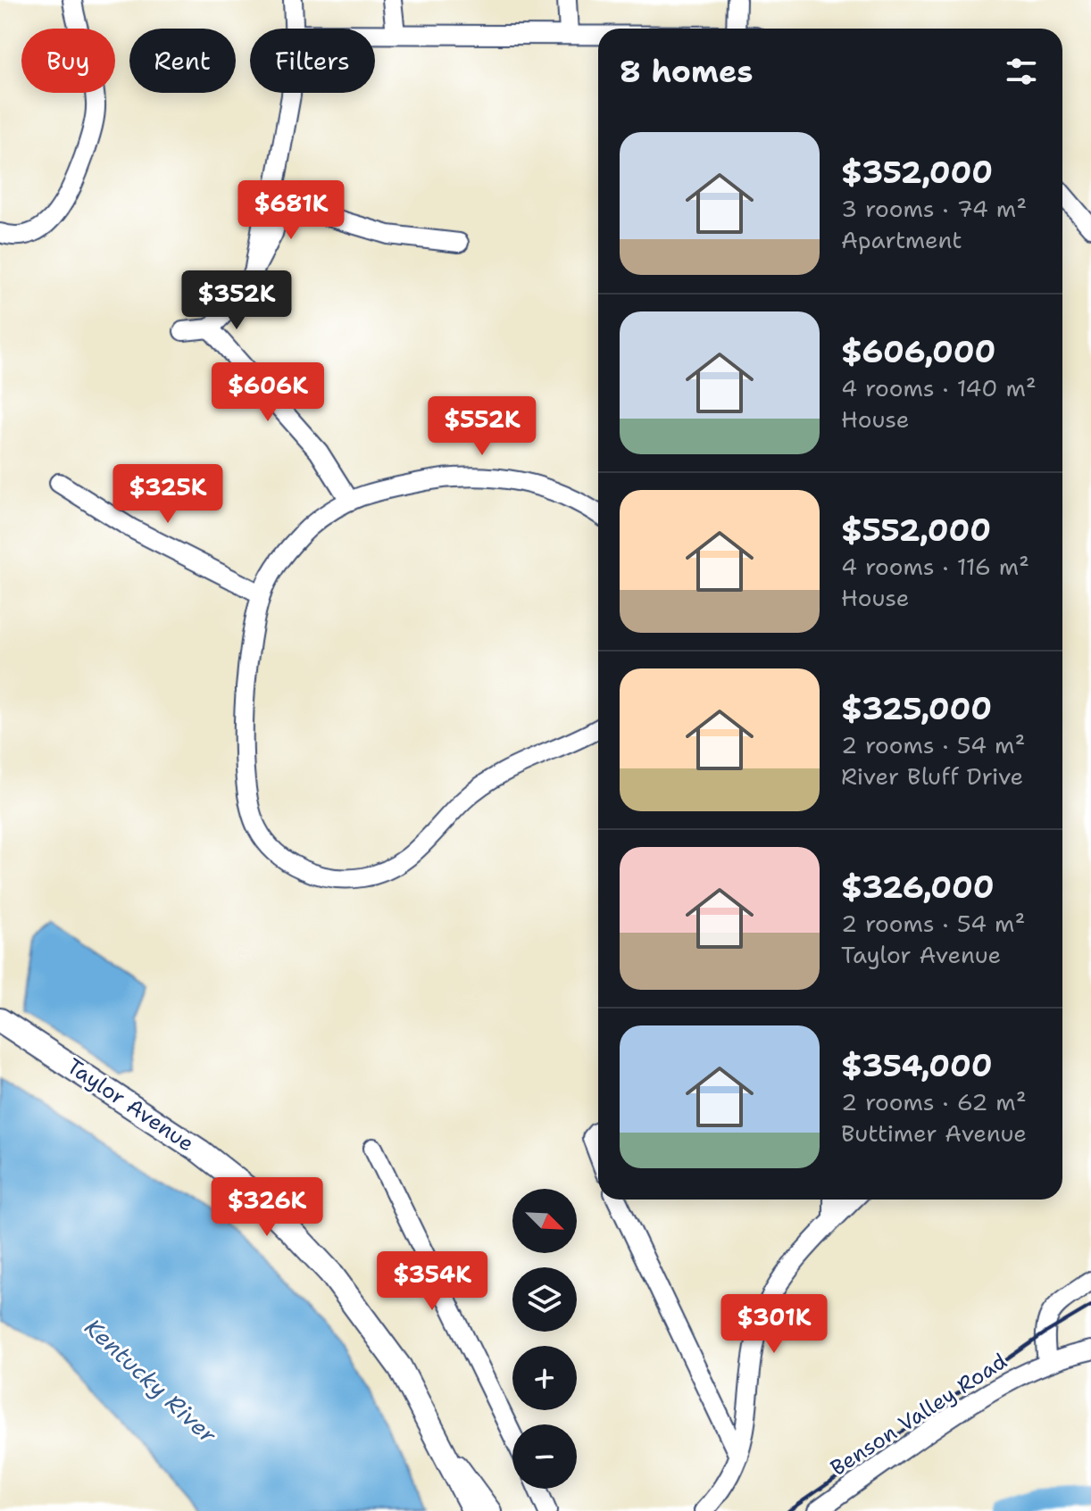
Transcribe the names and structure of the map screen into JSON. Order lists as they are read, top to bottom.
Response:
{
  "streets": {
    "main road": ["Taylor Avenue"],
    "street": ["Benson Valley Road"]
  },
  "water": ["Kentucky River"],
  "north": "bottom right",
  "page": {
    "chip": ["Buy", "Rent", "Filters"],
    "heading": "8 homes",
    "list": [
      {
        "name": "$352,000",
        "note": "3 rooms · 74 m² · Apartment"
      },
      {
        "name": "$606,000",
        "note": "4 rooms · 140 m² · House"
      },
      {
        "name": "$552,000",
        "note": "4 rooms · 116 m² · House"
      },
      {
        "name": "$325,000",
        "note": "2 rooms · 54 m² · River Bluff Drive"
      },
      {
        "name": "$326,000",
        "note": "2 rooms · 54 m² · Taylor Avenue"
      },
      {
        "name": "$354,000",
        "note": "2 rooms · 62 m² · Buttimer Avenue"
      }
    ],
    "price": [
      "$681K",
      "$352K",
      "$606K",
      "$552K",
      "$325K",
      "$326K",
      "$354K",
      "$301K"
    ],
    "map_buttons": ["+", "−"]
  }
}
